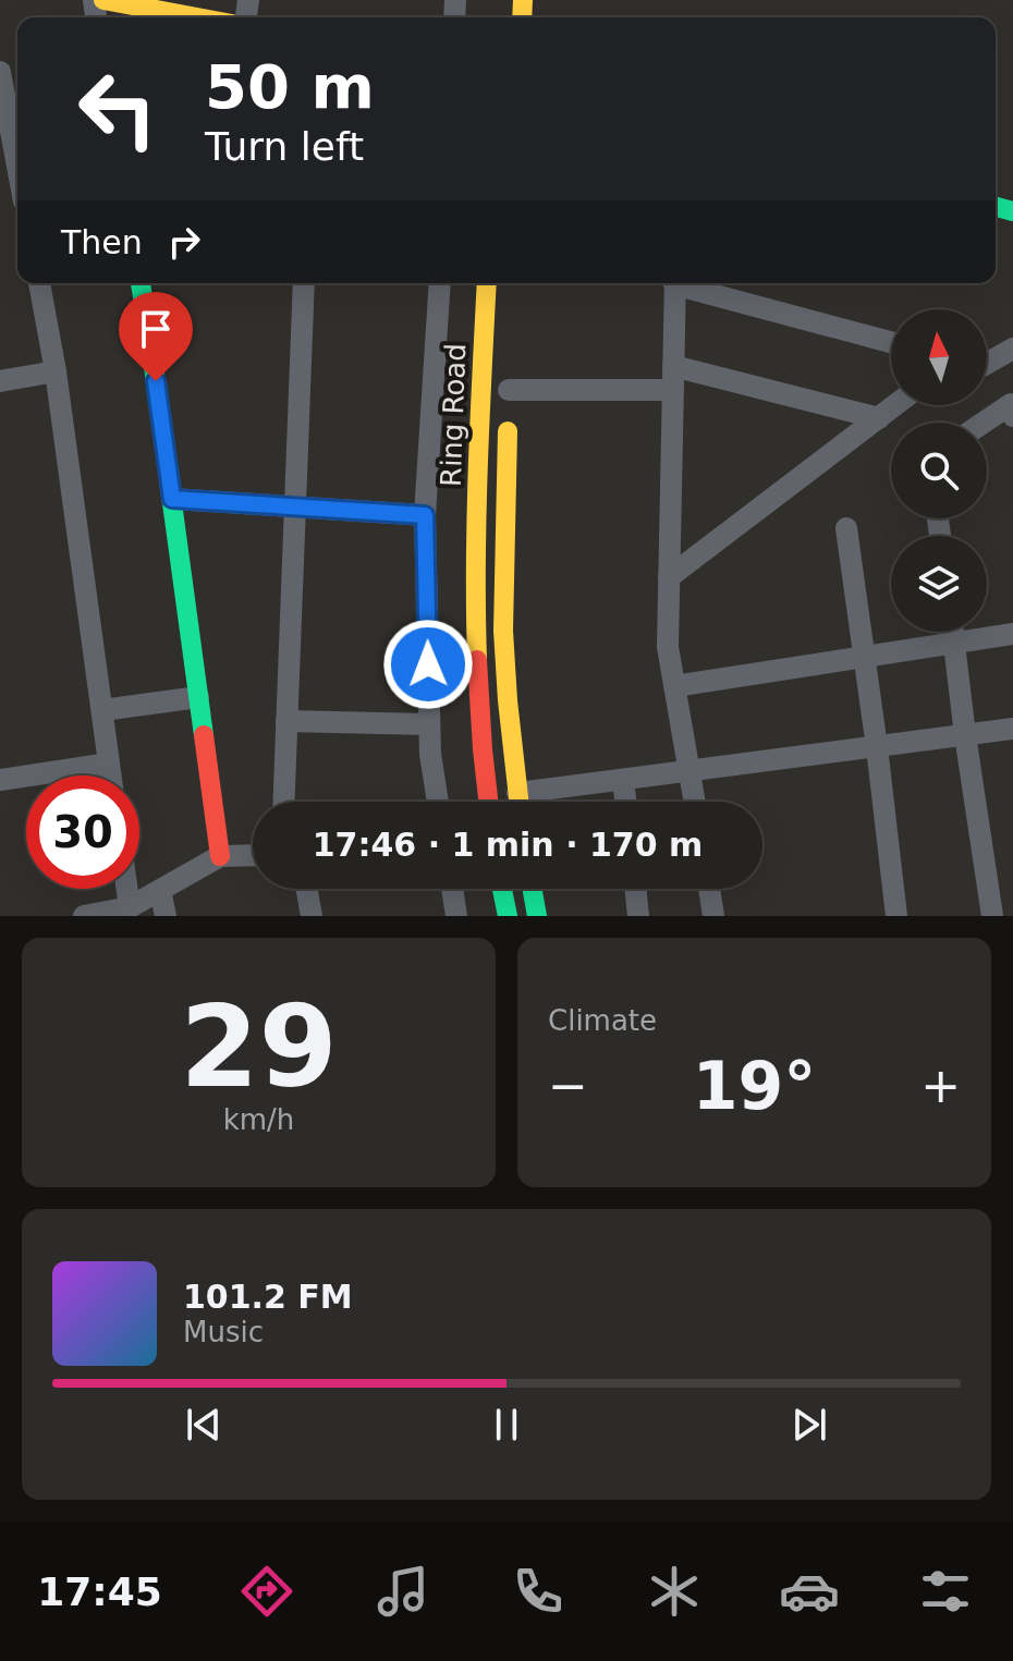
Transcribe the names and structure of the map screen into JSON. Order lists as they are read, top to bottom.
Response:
{
  "streets": {
    "main road": ["Ring Road"]
  },
  "north": "top",
  "page": {
    "turn": ["50 m", "Turn left"],
    "then": "Then",
    "limit": "30",
    "trip": "17:46 · 1 min · 170 m",
    "tile": [
      ["29", "km/h"],
      "Climate"
    ],
    "heat": ["−", "19°", "+"],
    "song": ["101.2 FM", "Music"],
    "tabs": "17:45"
  }
}
